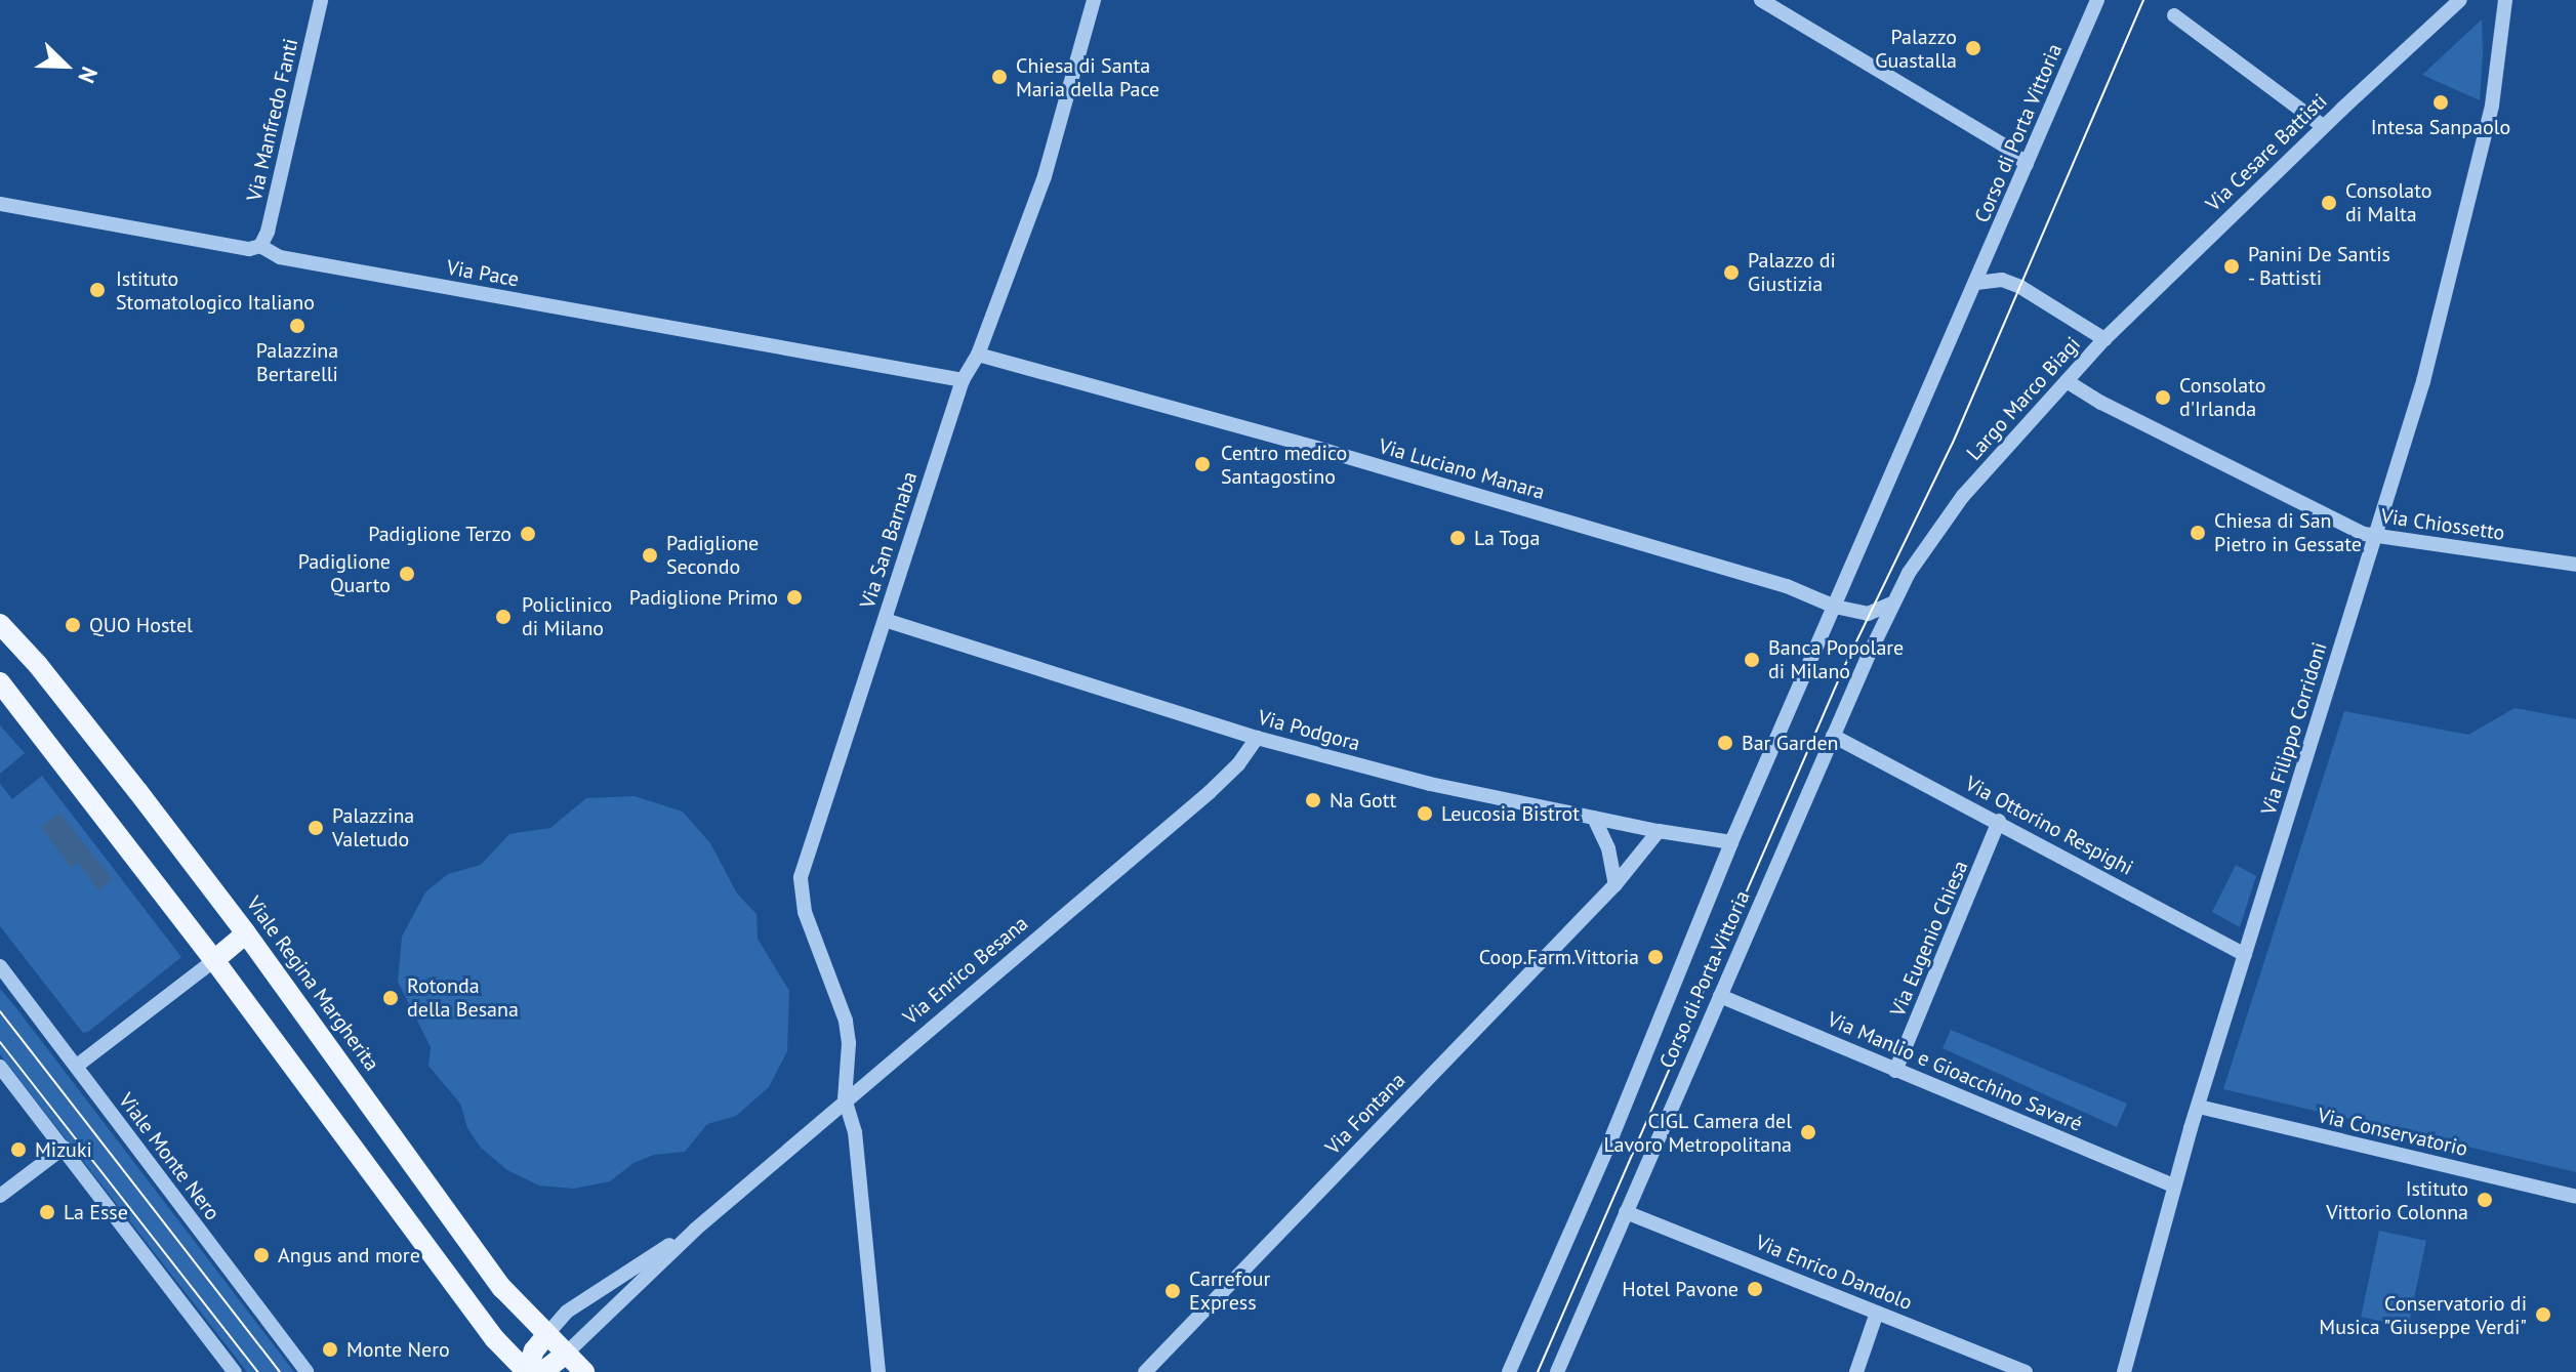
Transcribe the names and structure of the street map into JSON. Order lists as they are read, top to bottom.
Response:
{
  "streets": {
    "main road": ["Viale Regina Margherita"],
    "street": [
      "Via Manfredo Fanti",
      "Corso di Porta Vittoria",
      "Via Cesare Battisti",
      "Via Pace",
      "Largo Marco Biagi",
      "Via Luciano Manara",
      "Via Chiossetto",
      "Via San Barnaba",
      "Via Filippo Corridoni",
      "Via Podgora",
      "Via Ottorino Respighi",
      "Via Eugenio Chiesa",
      "Via Enrico Besana",
      "Via Manlio e Gioacchino Savaré",
      "Via Fontana",
      "Via Conservatorio",
      "Viale Monte Nero",
      "Via Enrico Dandolo"
    ]
  },
  "crossings": [
    ["Via Manfredo Fanti", "Via Pace"],
    ["Corso di Porta Vittoria", "Largo Marco Biagi"],
    ["Corso di Porta Vittoria", "Via Luciano Manara"],
    ["Corso di Porta Vittoria", "Via Podgora"],
    ["Corso di Porta Vittoria", "Via Ottorino Respighi"],
    ["Corso di Porta Vittoria", "Via Manlio e Gioacchino Savaré"],
    ["Corso di Porta Vittoria", "Via Enrico Dandolo"],
    ["Via Cesare Battisti", "Largo Marco Biagi"],
    ["Via Pace", "Via San Barnaba"],
    ["Largo Marco Biagi", "Via Chiossetto"],
    ["Via Luciano Manara", "Via San Barnaba"],
    ["Via Chiossetto", "Via Filippo Corridoni"],
    ["Via San Barnaba", "Via Podgora"],
    ["Via San Barnaba", "Via Enrico Besana"],
    ["Via Filippo Corridoni", "Via Ottorino Respighi"],
    ["Via Filippo Corridoni", "Via Manlio e Gioacchino Savaré"],
    ["Via Filippo Corridoni", "Via Conservatorio"],
    ["Via Podgora", "Via Enrico Besana"],
    ["Via Podgora", "Via Fontana"],
    ["Via Ottorino Respighi", "Via Eugenio Chiesa"],
    ["Via Eugenio Chiesa", "Via Manlio e Gioacchino Savaré"],
    ["Via Enrico Besana", "Viale Regina Margherita"]
  ],
  "places": [
    "Palazzo Guastalla",
    "Chiesa di Santa Maria della Pace",
    "Intesa Sanpaolo",
    "Consolato di Malta",
    "Panini De Santis - Battisti",
    "Palazzo di Giustizia",
    "Istituto Stomatologico Italiano",
    "Palazzina Bertarelli",
    "Consolato d'Irlanda",
    "Centro medico Santagostino",
    "Chiesa di San Pietro in Gessate",
    "Padiglione Terzo",
    "La Toga",
    "Padiglione Secondo",
    "Padiglione Quarto",
    "Padiglione Primo",
    "Policlinico di Milano",
    "QUO Hostel",
    "Banca Popolare di Milano",
    "Bar Garden",
    "Na Gott",
    "Leucosia Bistrot",
    "Palazzina Valetudo",
    "Coop.Farm.Vittoria",
    "Rotonda della Besana",
    "CIGL Camera del Lavoro Metropolitana",
    "Mizuki",
    "Istituto Vittorio Colonna",
    "La Esse",
    "Angus and more",
    "Hotel Pavone",
    "Carrefour Express",
    "Conservatorio di Musica \"Giuseppe Verdi\"",
    "Monte Nero"
  ],
  "north": "bottom right"
}
